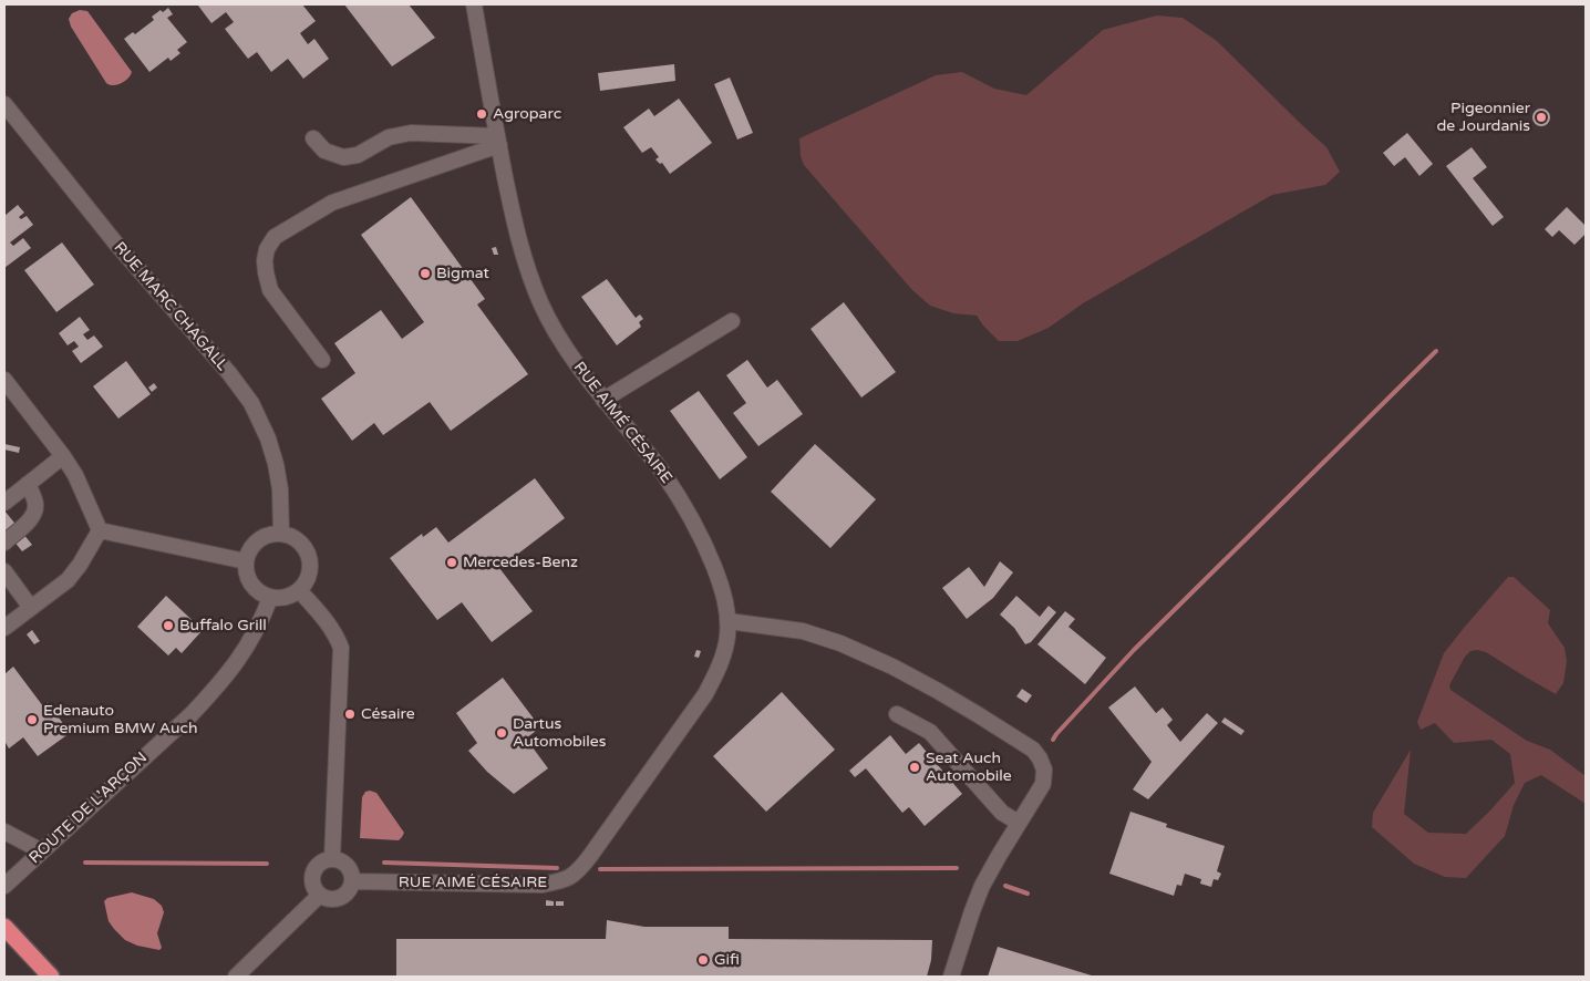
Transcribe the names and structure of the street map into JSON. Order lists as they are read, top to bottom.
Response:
{
  "streets": {
    "street": ["RUE MARC CHAGALL", "RUE AIMÉ CÉSAIRE", "ROUTE DE L’ARÇON"]
  },
  "crossings": [
    ["RUE MARC CHAGALL", "ROUTE DE L’ARÇON"]
  ],
  "places": [
    "Agroparc",
    "Pigeonnier de Jourdanis",
    "Bigmat",
    "Mercedes-Benz",
    "Buffalo Grill",
    "Césaire",
    "Edenauto Premium BMW Auch",
    "Dartus Automobiles",
    "Seat Auch Automobile",
    "Gifi"
  ]
}
